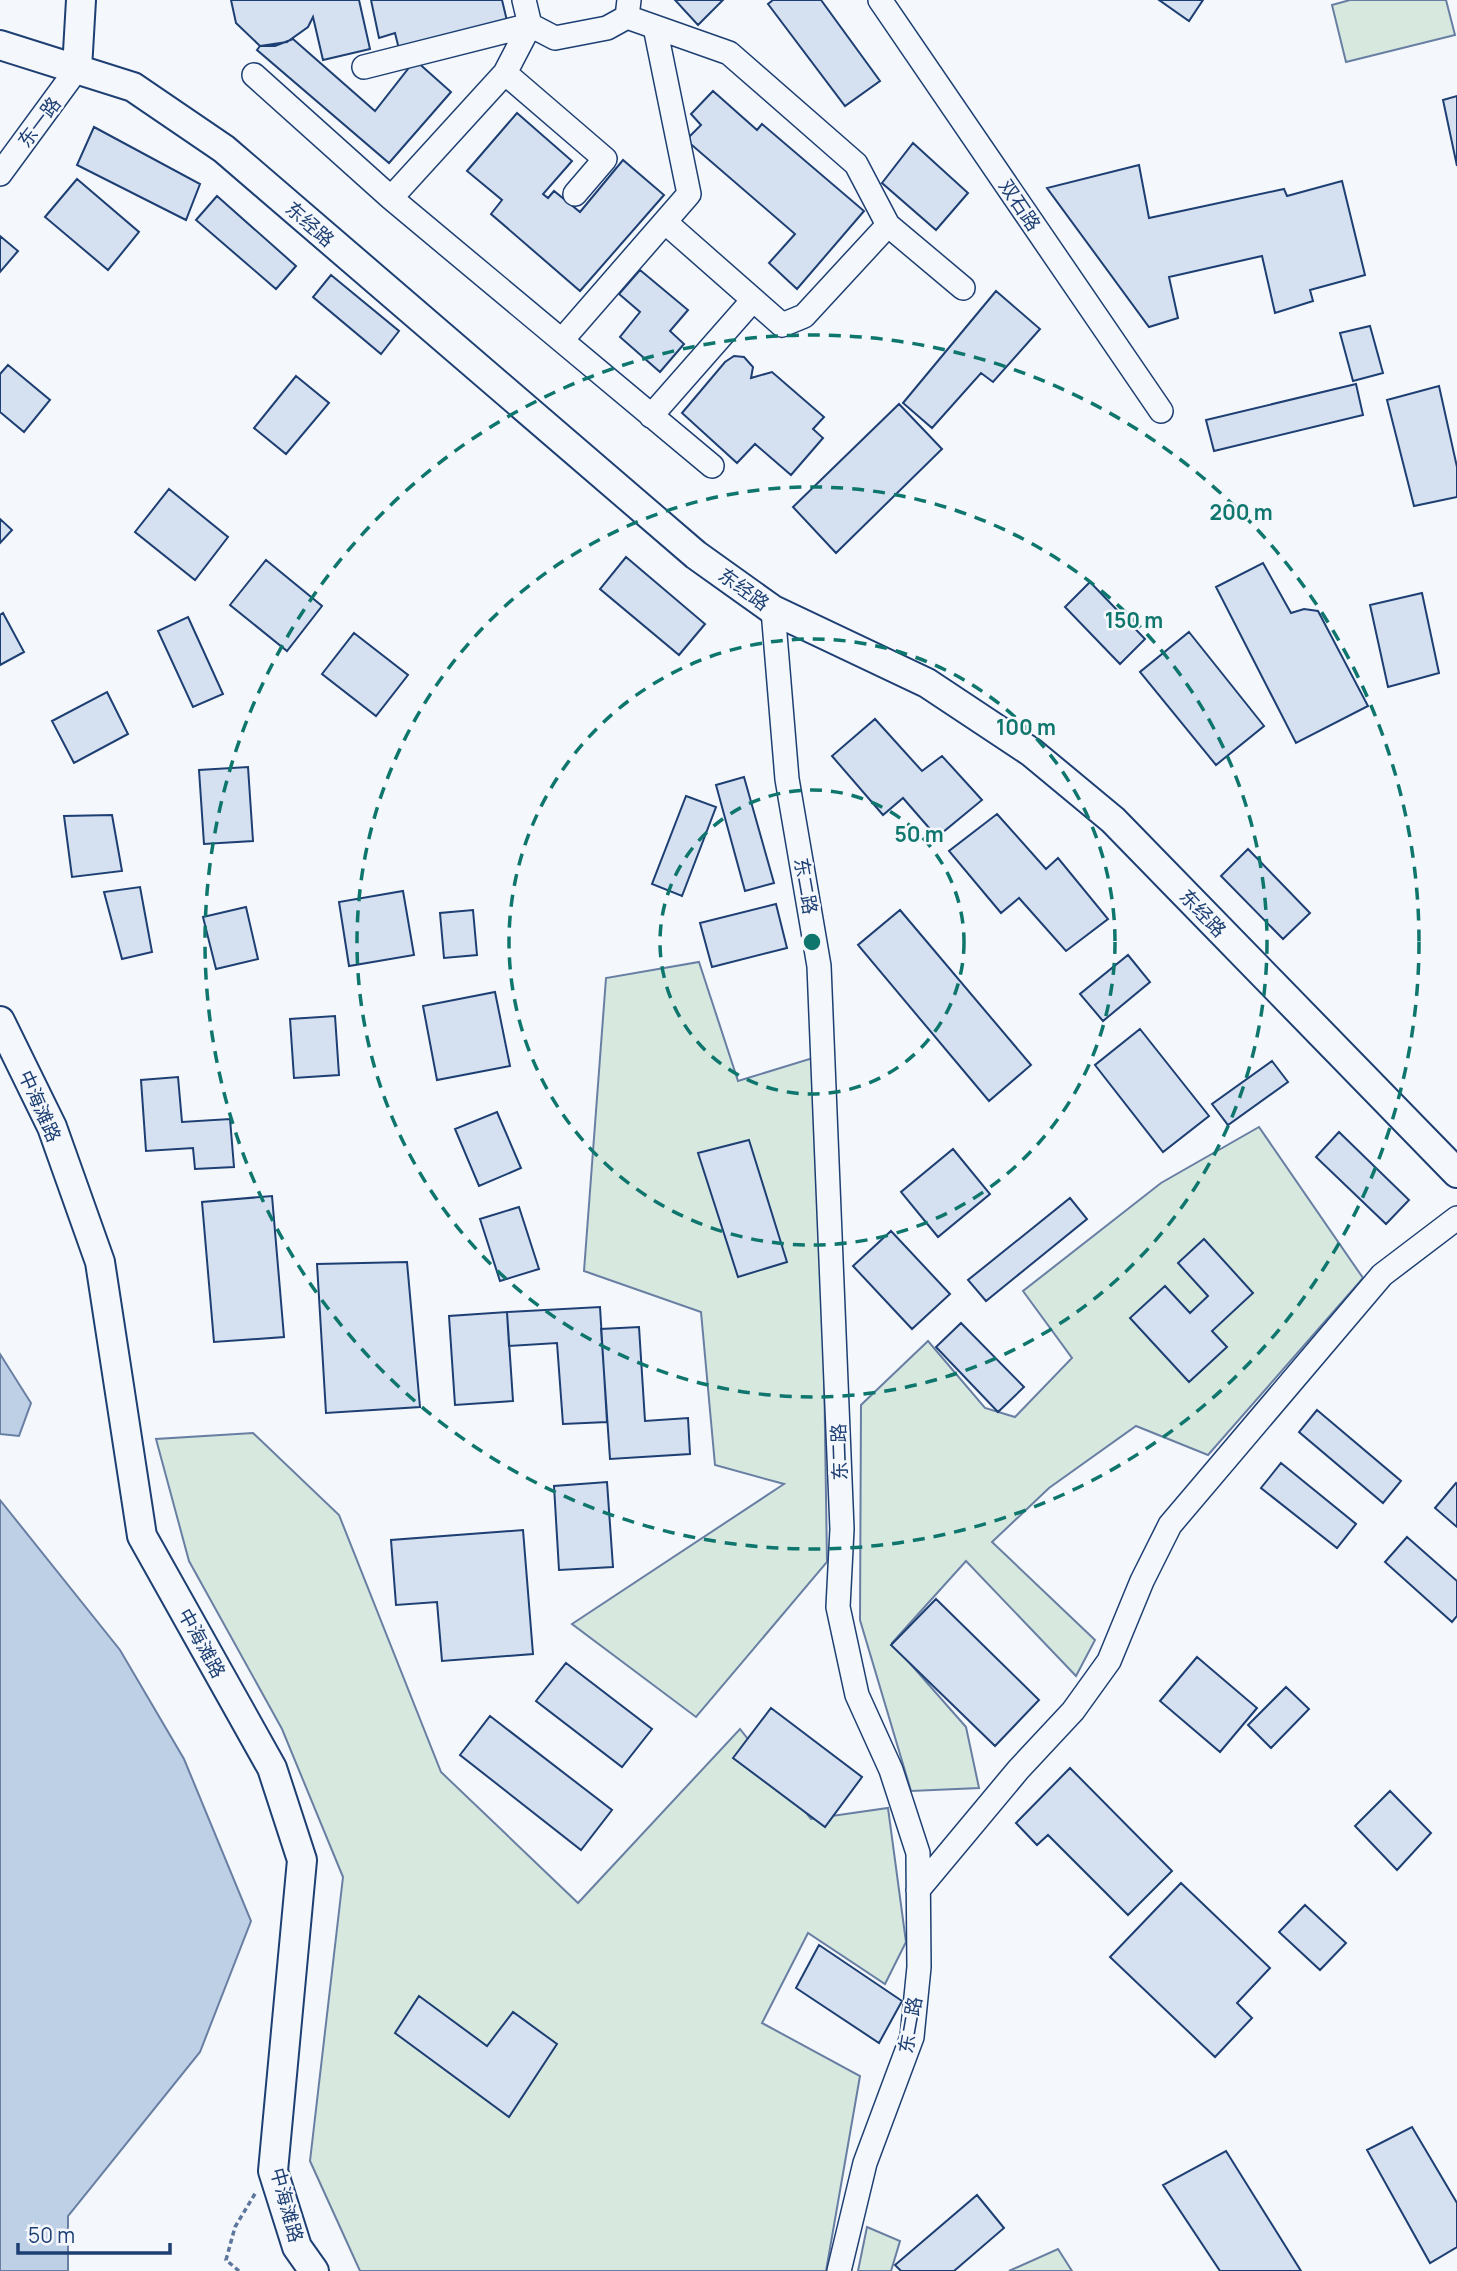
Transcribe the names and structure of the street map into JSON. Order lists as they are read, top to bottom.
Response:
{
  "streets": {
    "main road": ["东经路", "中海滩路"],
    "street": ["东一路", "双石路", "东二路"]
  },
  "crossings": [
    ["东一路", "东经路"],
    ["东经路", "东二路"]
  ],
  "scale_bar": "50 m",
  "rings": [
    "200 m",
    "150 m",
    "100 m",
    "50 m"
  ]
}
